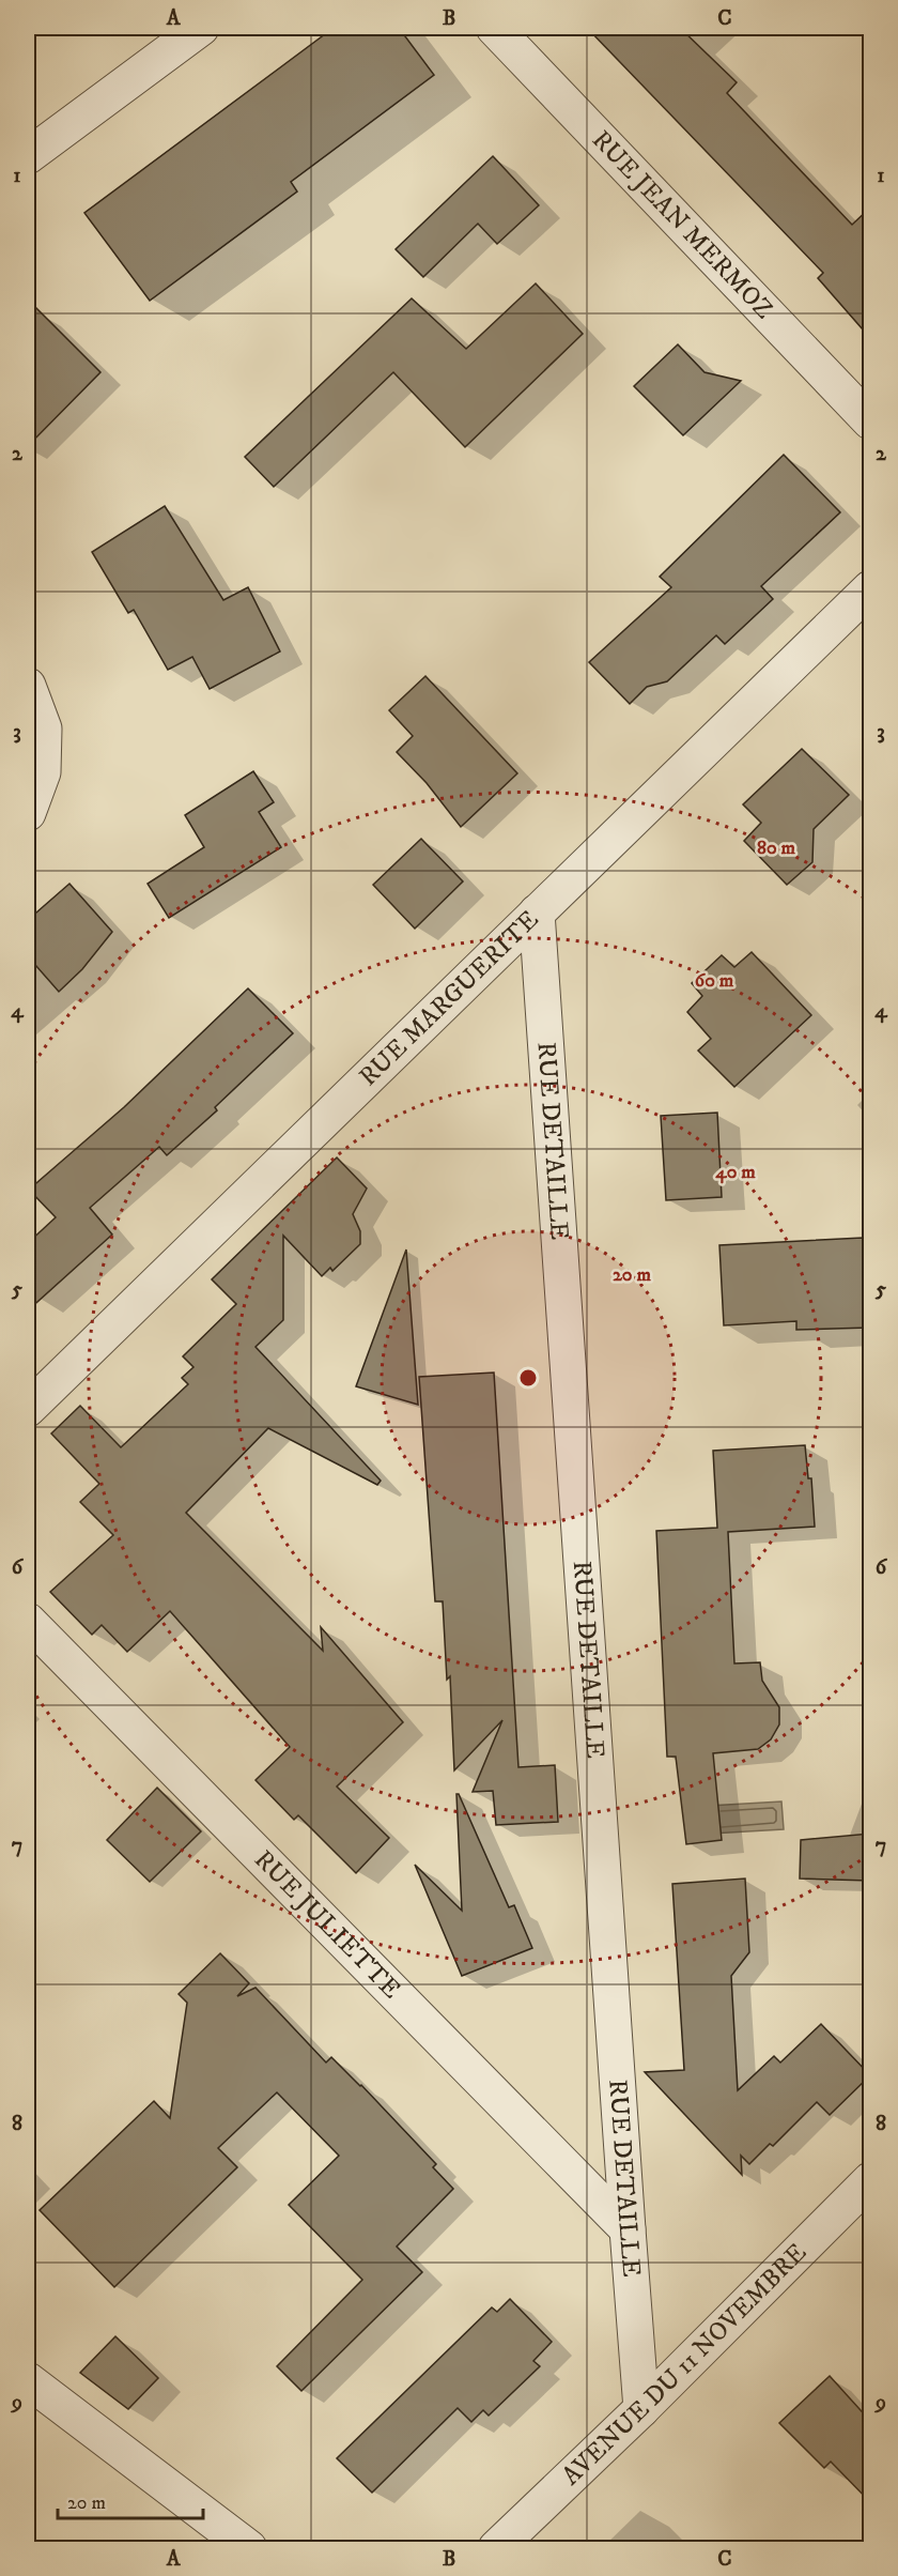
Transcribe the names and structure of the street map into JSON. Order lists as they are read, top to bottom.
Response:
{
  "streets": {
    "street": [
      "RUE JEAN MERMOZ",
      "RUE MARGUERITE",
      "RUE DETAILLE",
      "RUE JULIETTE",
      "AVENUE DU 11 NOVEMBRE"
    ]
  },
  "crossings": [
    ["RUE MARGUERITE", "RUE DETAILLE"],
    ["RUE DETAILLE", "RUE JULIETTE"],
    ["RUE DETAILLE", "AVENUE DU 11 NOVEMBRE"]
  ],
  "scale_bar": "20 m",
  "grid": {
    "columns": ["A", "B", "C"],
    "rows": [
      "1",
      "2",
      "3",
      "4",
      "5",
      "6",
      "7",
      "8",
      "9"
    ]
  },
  "rings": [
    "80 m",
    "60 m",
    "40 m",
    "20 m"
  ]
}
